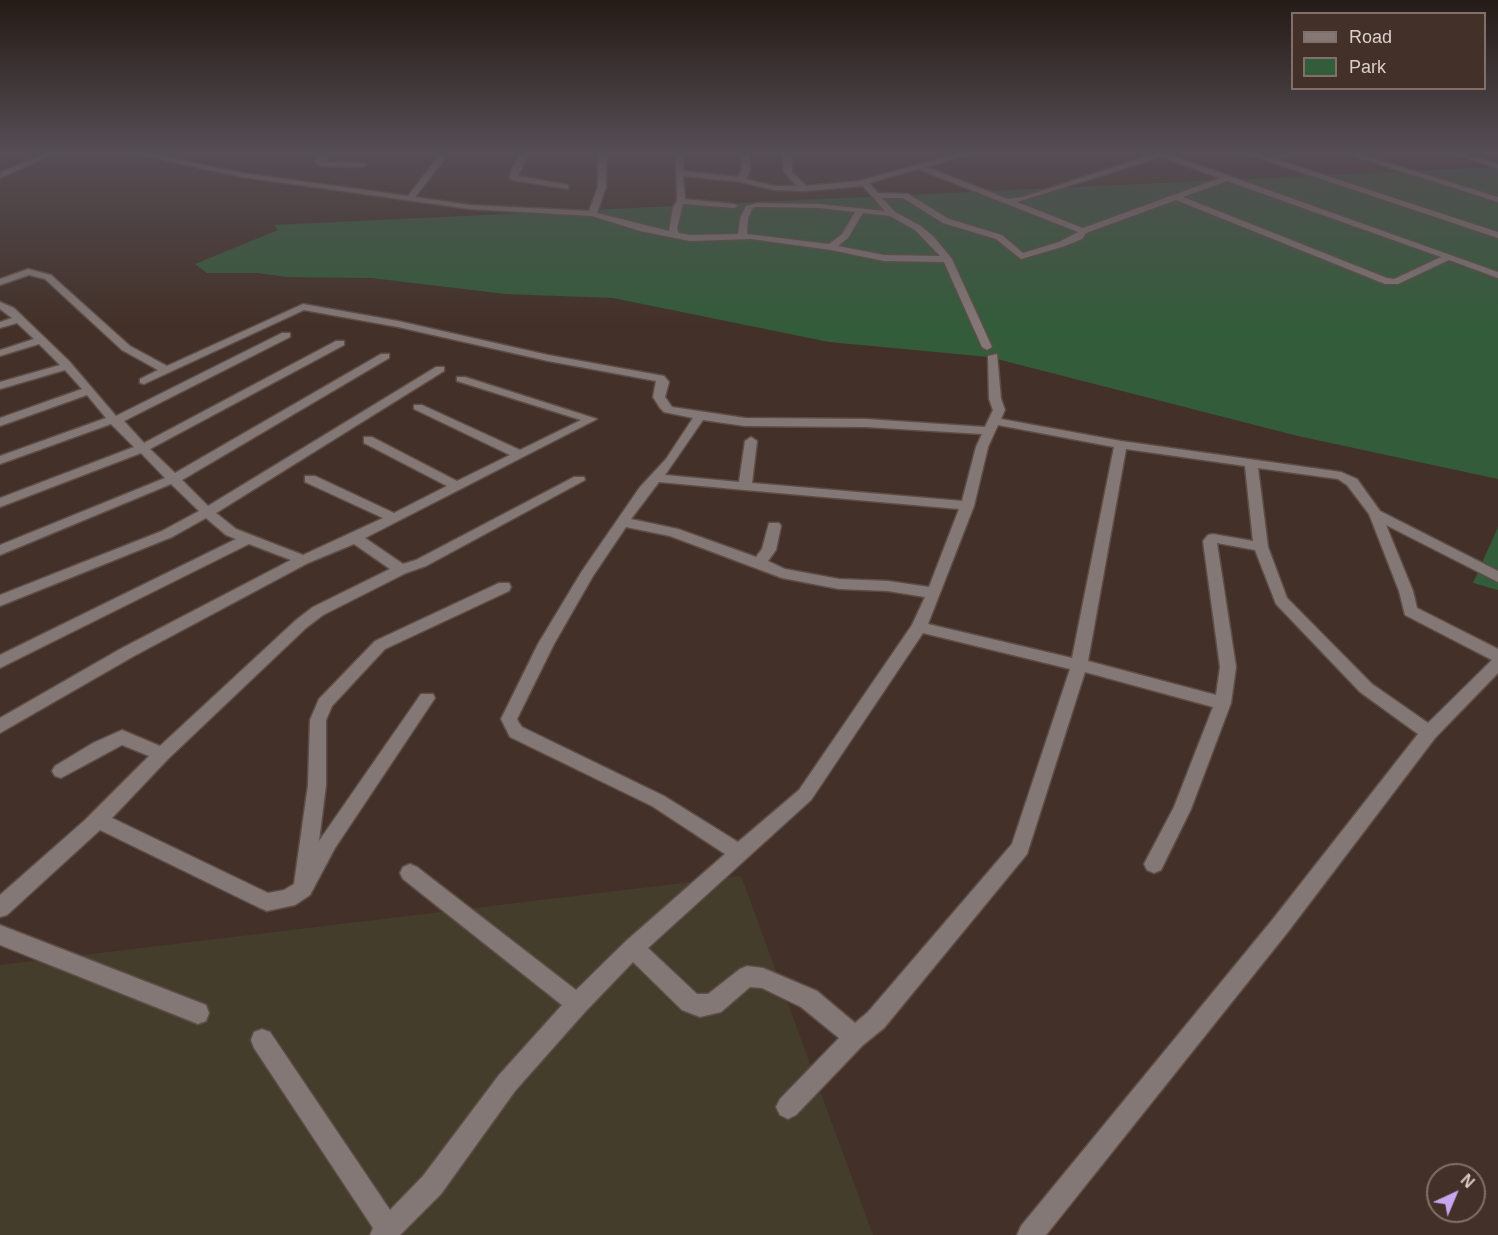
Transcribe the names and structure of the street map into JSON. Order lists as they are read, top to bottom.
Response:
{
  "legend": ["Road", "Park"],
  "north": "top right"
}
